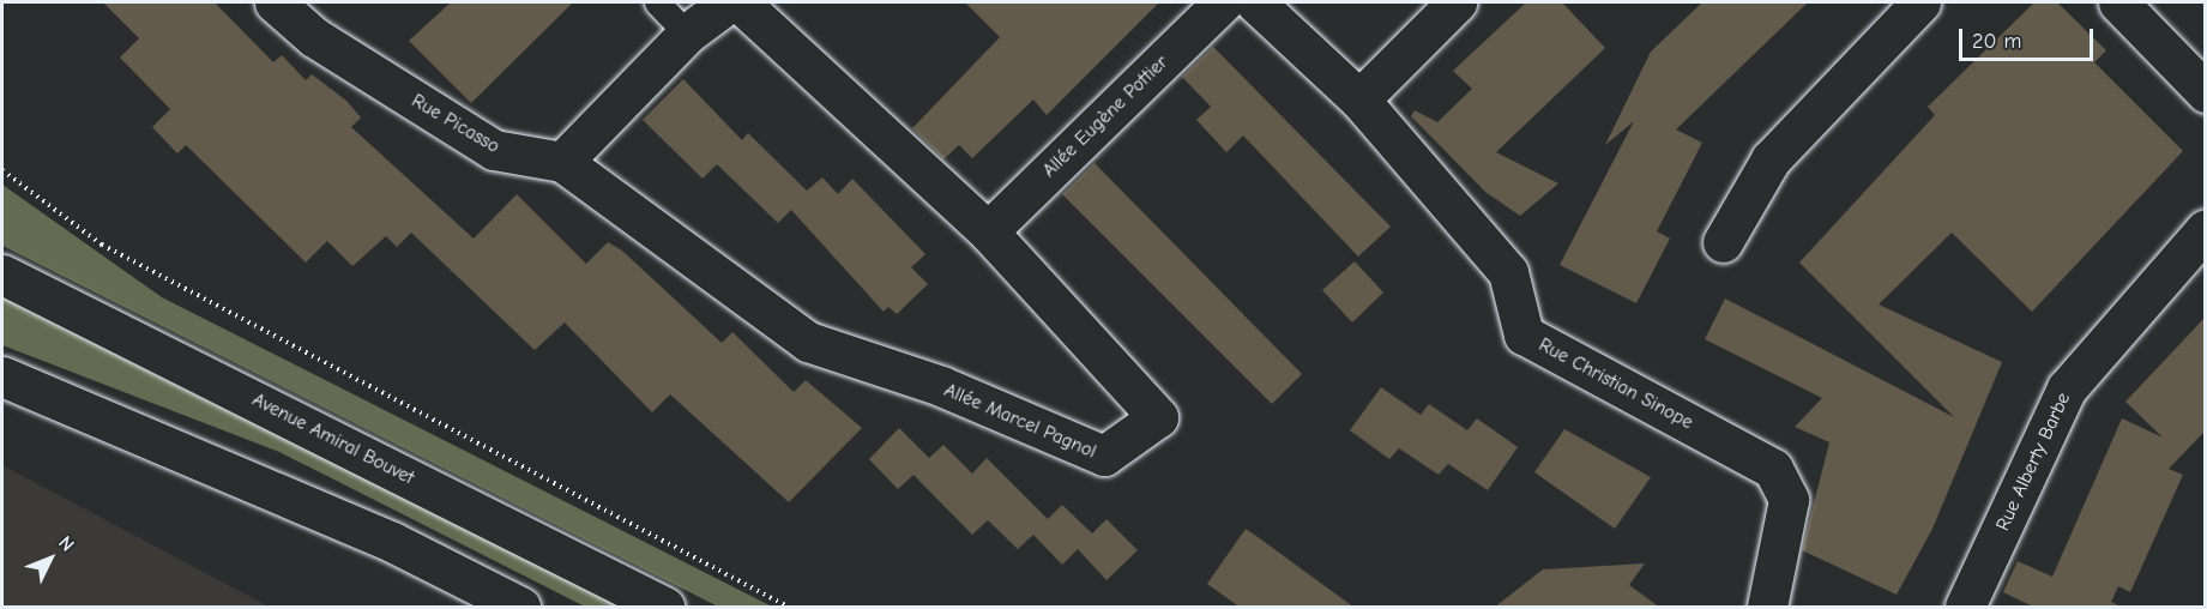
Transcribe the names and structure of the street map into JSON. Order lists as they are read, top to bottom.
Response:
{
  "streets": {
    "street": [
      "Allée Eugène Pottier",
      "Rue Picasso",
      "Rue Christian Sinope",
      "Allée Marcel Pagnol",
      "Avenue Amiral Bouvet",
      "Rue Alberty Barbe"
    ]
  },
  "crossings": [
    ["Allée Eugène Pottier", "Allée Marcel Pagnol"],
    ["Rue Picasso", "Allée Marcel Pagnol"]
  ],
  "scale_bar": "20 m",
  "north": "top right"
}
